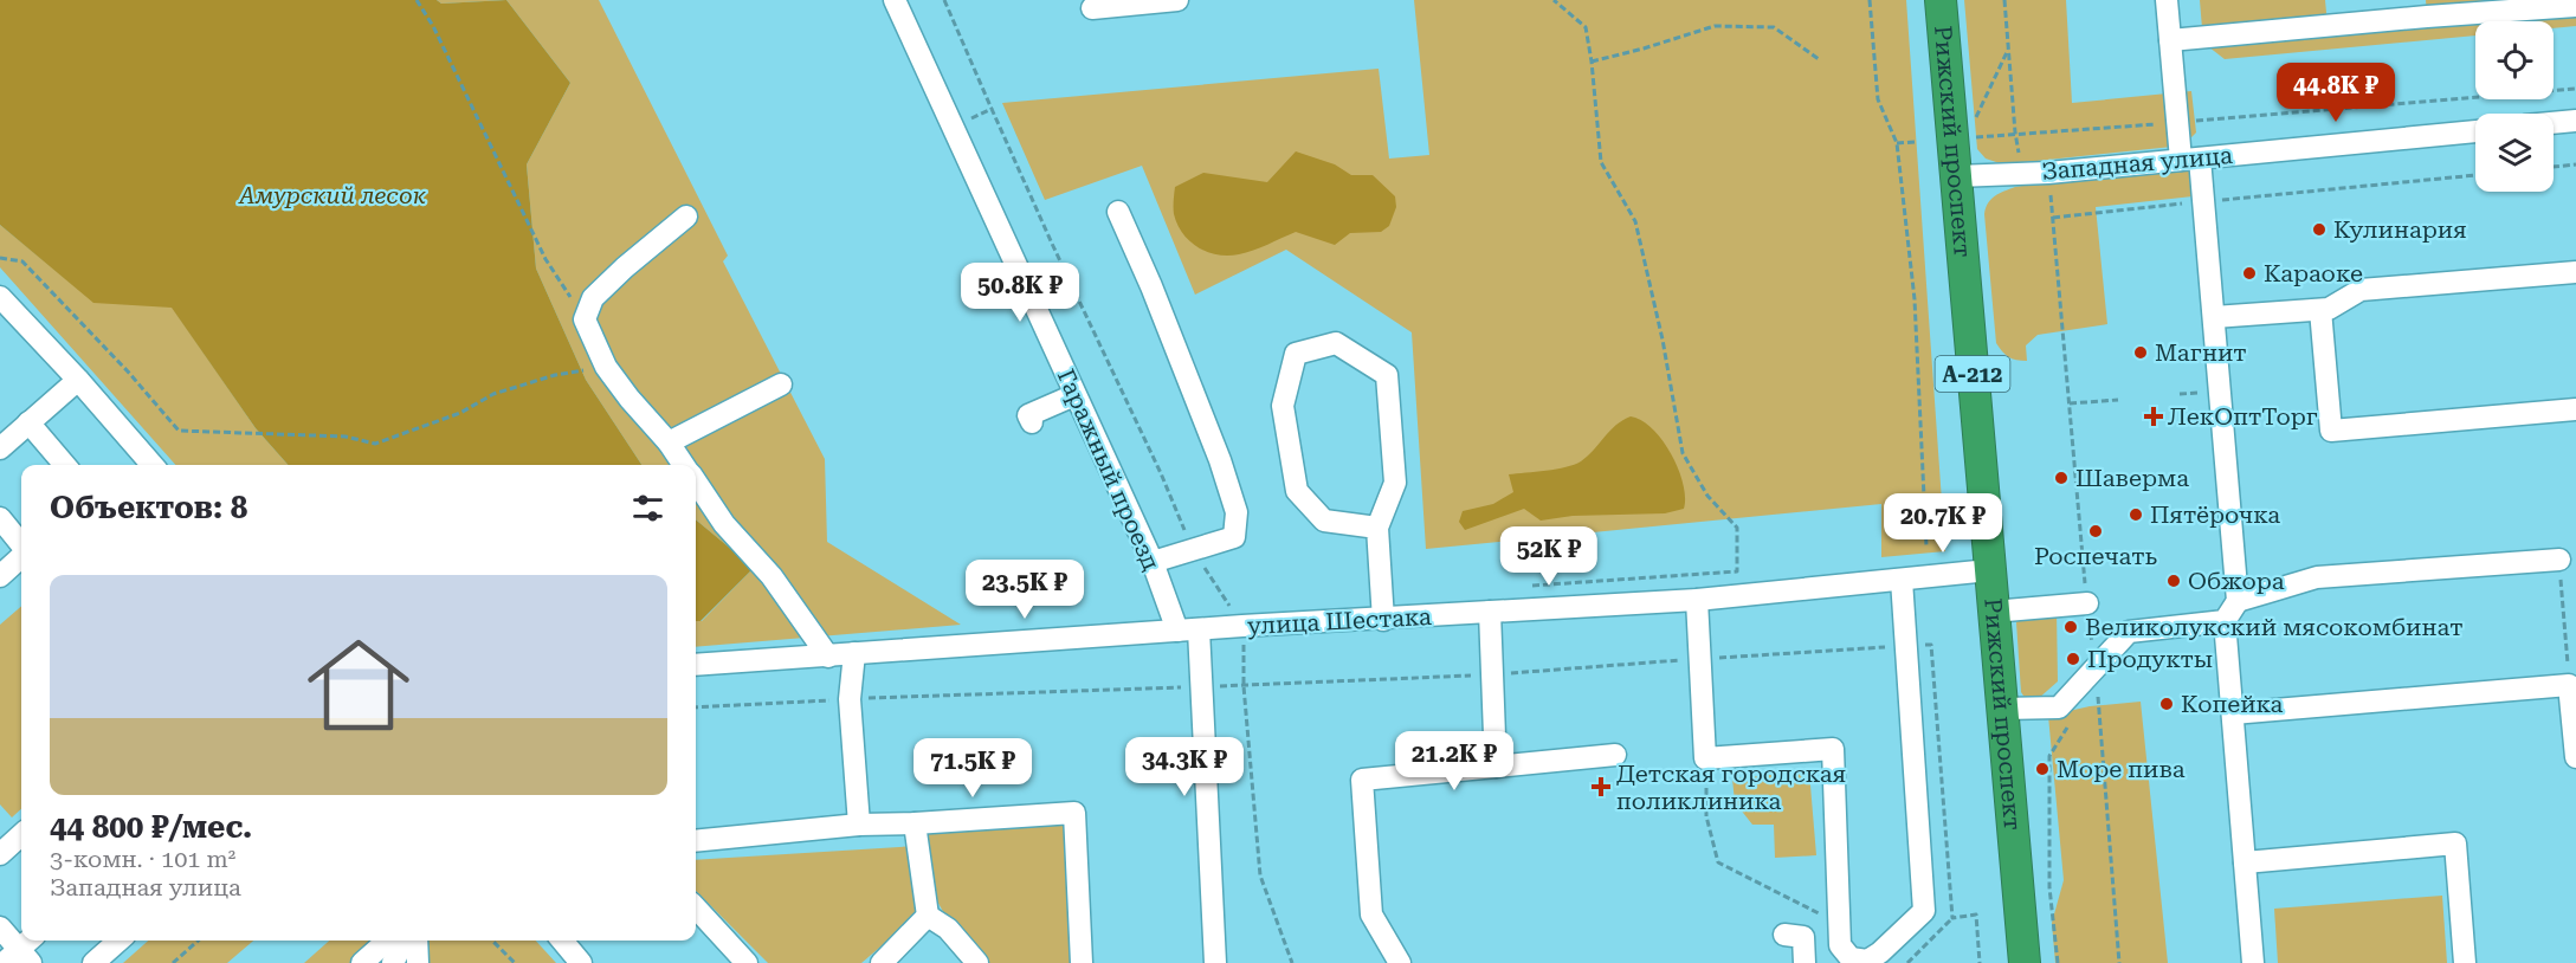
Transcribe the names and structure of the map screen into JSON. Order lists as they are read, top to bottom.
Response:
{
  "streets": {
    "highway": ["Рижский проспект", "А-212"],
    "street": ["Западная улица", "Гаражный проезд", "улица Шестака"]
  },
  "crossings": [
    ["Рижский проспект", "Западная улица"],
    ["Рижский проспект", "улица Шестака"],
    ["Гаражный проезд", "улица Шестака"]
  ],
  "parks": ["Амурский лесок"],
  "places": {
    "other": [
      "Кулинария",
      "Караоке",
      "Магнит",
      "Шаверма",
      "Пятёрочка",
      "Роспечать",
      "Обжора",
      "Великолукский мясокомбинат",
      "Продукты",
      "Копейка",
      "Море пива"
    ],
    "health": ["ЛекОптТорг", "Детская городская поликлиника"]
  },
  "page": {
    "price": [
      "44.8K ₽",
      "50.8K ₽",
      "20.7K ₽",
      "52K ₽",
      "23.5K ₽",
      "21.2K ₽",
      "34.3K ₽",
      "71.5K ₽"
    ],
    "heading": "Объектов: 8",
    "list": [
      {
        "name": "44 800 ₽/мес.",
        "note": "3-комн. · 101 m² · Западная улица"
      }
    ]
  }
}
